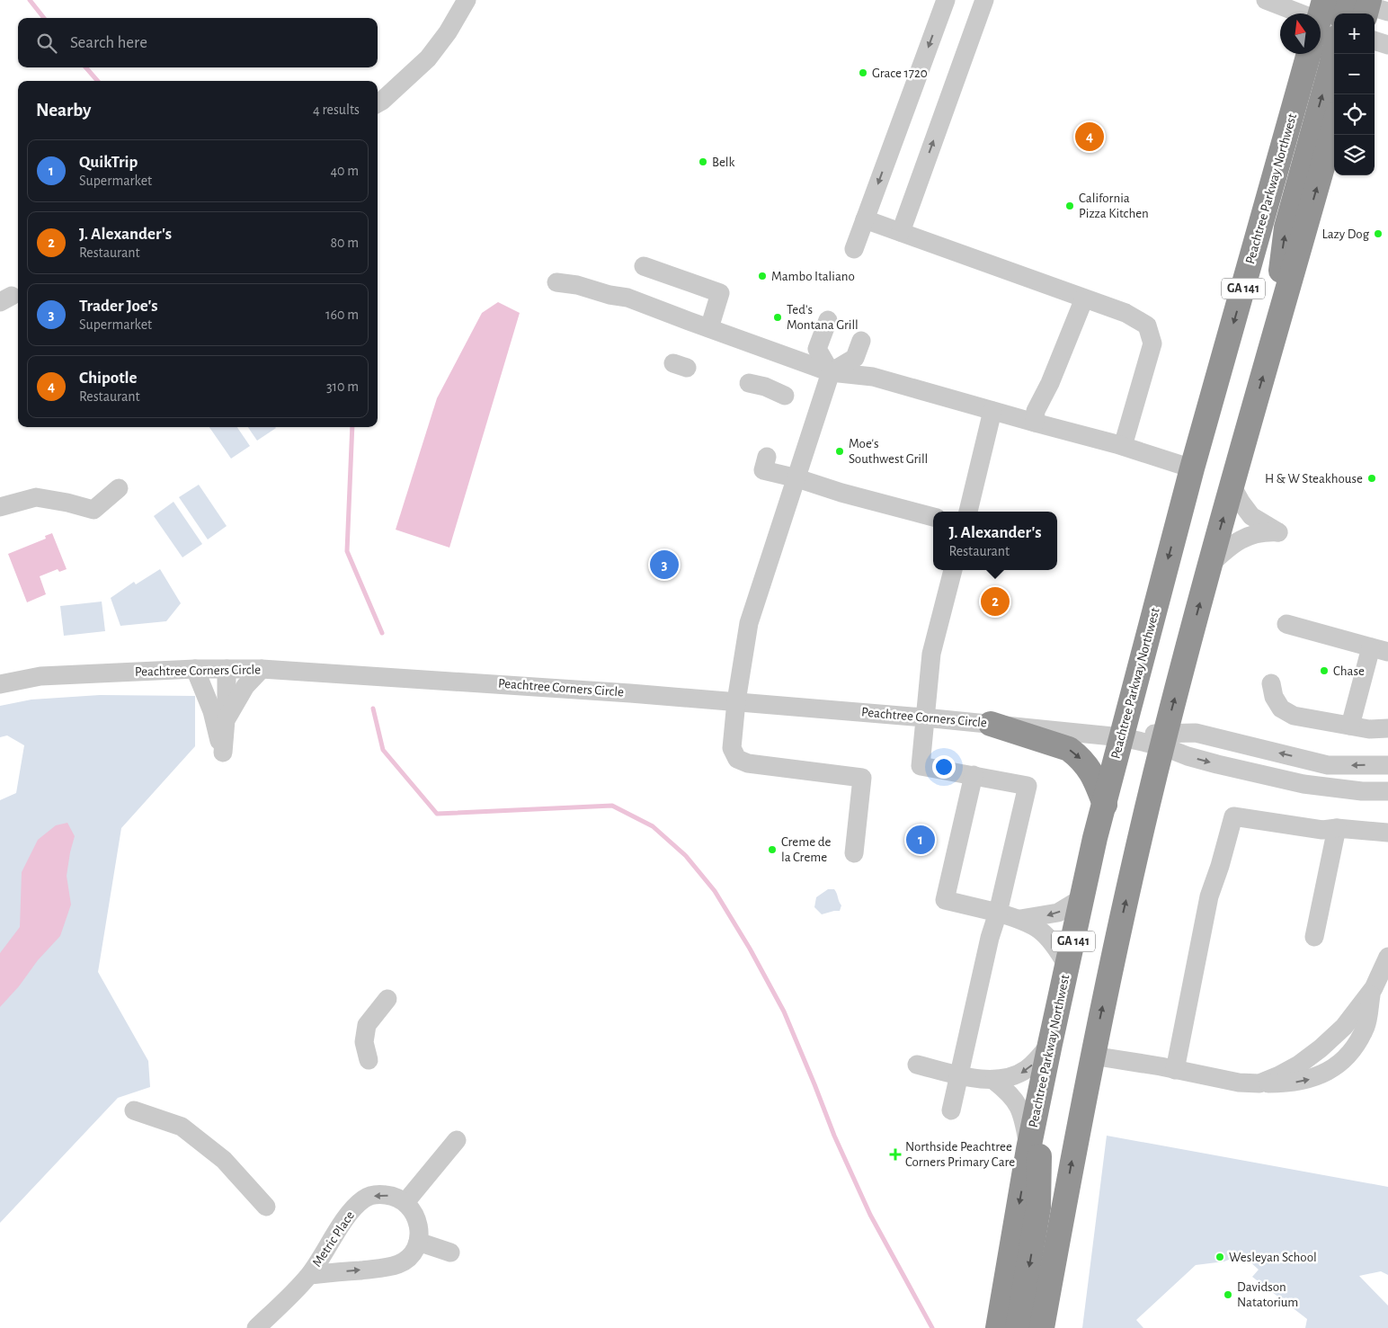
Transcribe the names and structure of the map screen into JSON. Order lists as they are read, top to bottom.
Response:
{
  "streets": {
    "highway": ["Peachtree Parkway Northwest", "GA 141"],
    "street": ["Peachtree Corners Circle", "Metric Place"]
  },
  "crossings": [
    ["Peachtree Parkway Northwest", "Peachtree Corners Circle"],
    ["GA 141", "Peachtree Corners Circle"]
  ],
  "places": {
    "other": [
      "Grace 1720",
      "Belk",
      "California Pizza Kitchen",
      "Lazy Dog",
      "Mambo Italiano",
      "Ted's Montana Grill",
      "Moe's Southwest Grill",
      "H & W Steakhouse",
      "Chase",
      "Creme de la Creme",
      "Wesleyan School",
      "Davidson Natatorium"
    ],
    "health": ["Northside Peachtree Corners Primary Care"]
  },
  "north": "top",
  "page": {
    "map_buttons": ["+", "−"],
    "search": "Search here",
    "heading": ["Nearby", "4 results"],
    "pins": [
      "4",
      "3",
      "2",
      "1"
    ],
    "list": [
      {
        "mark": "1",
        "name": "QuikTrip",
        "note": "Supermarket",
        "value": "40 m"
      },
      {
        "mark": "2",
        "name": "J. Alexander's",
        "note": "Restaurant",
        "value": "80 m"
      },
      {
        "mark": "3",
        "name": "Trader Joe's",
        "note": "Supermarket",
        "value": "160 m"
      },
      {
        "mark": "4",
        "name": "Chipotle",
        "note": "Restaurant",
        "value": "310 m"
      }
    ],
    "popup": ["J. Alexander's", "Restaurant"]
  }
}
